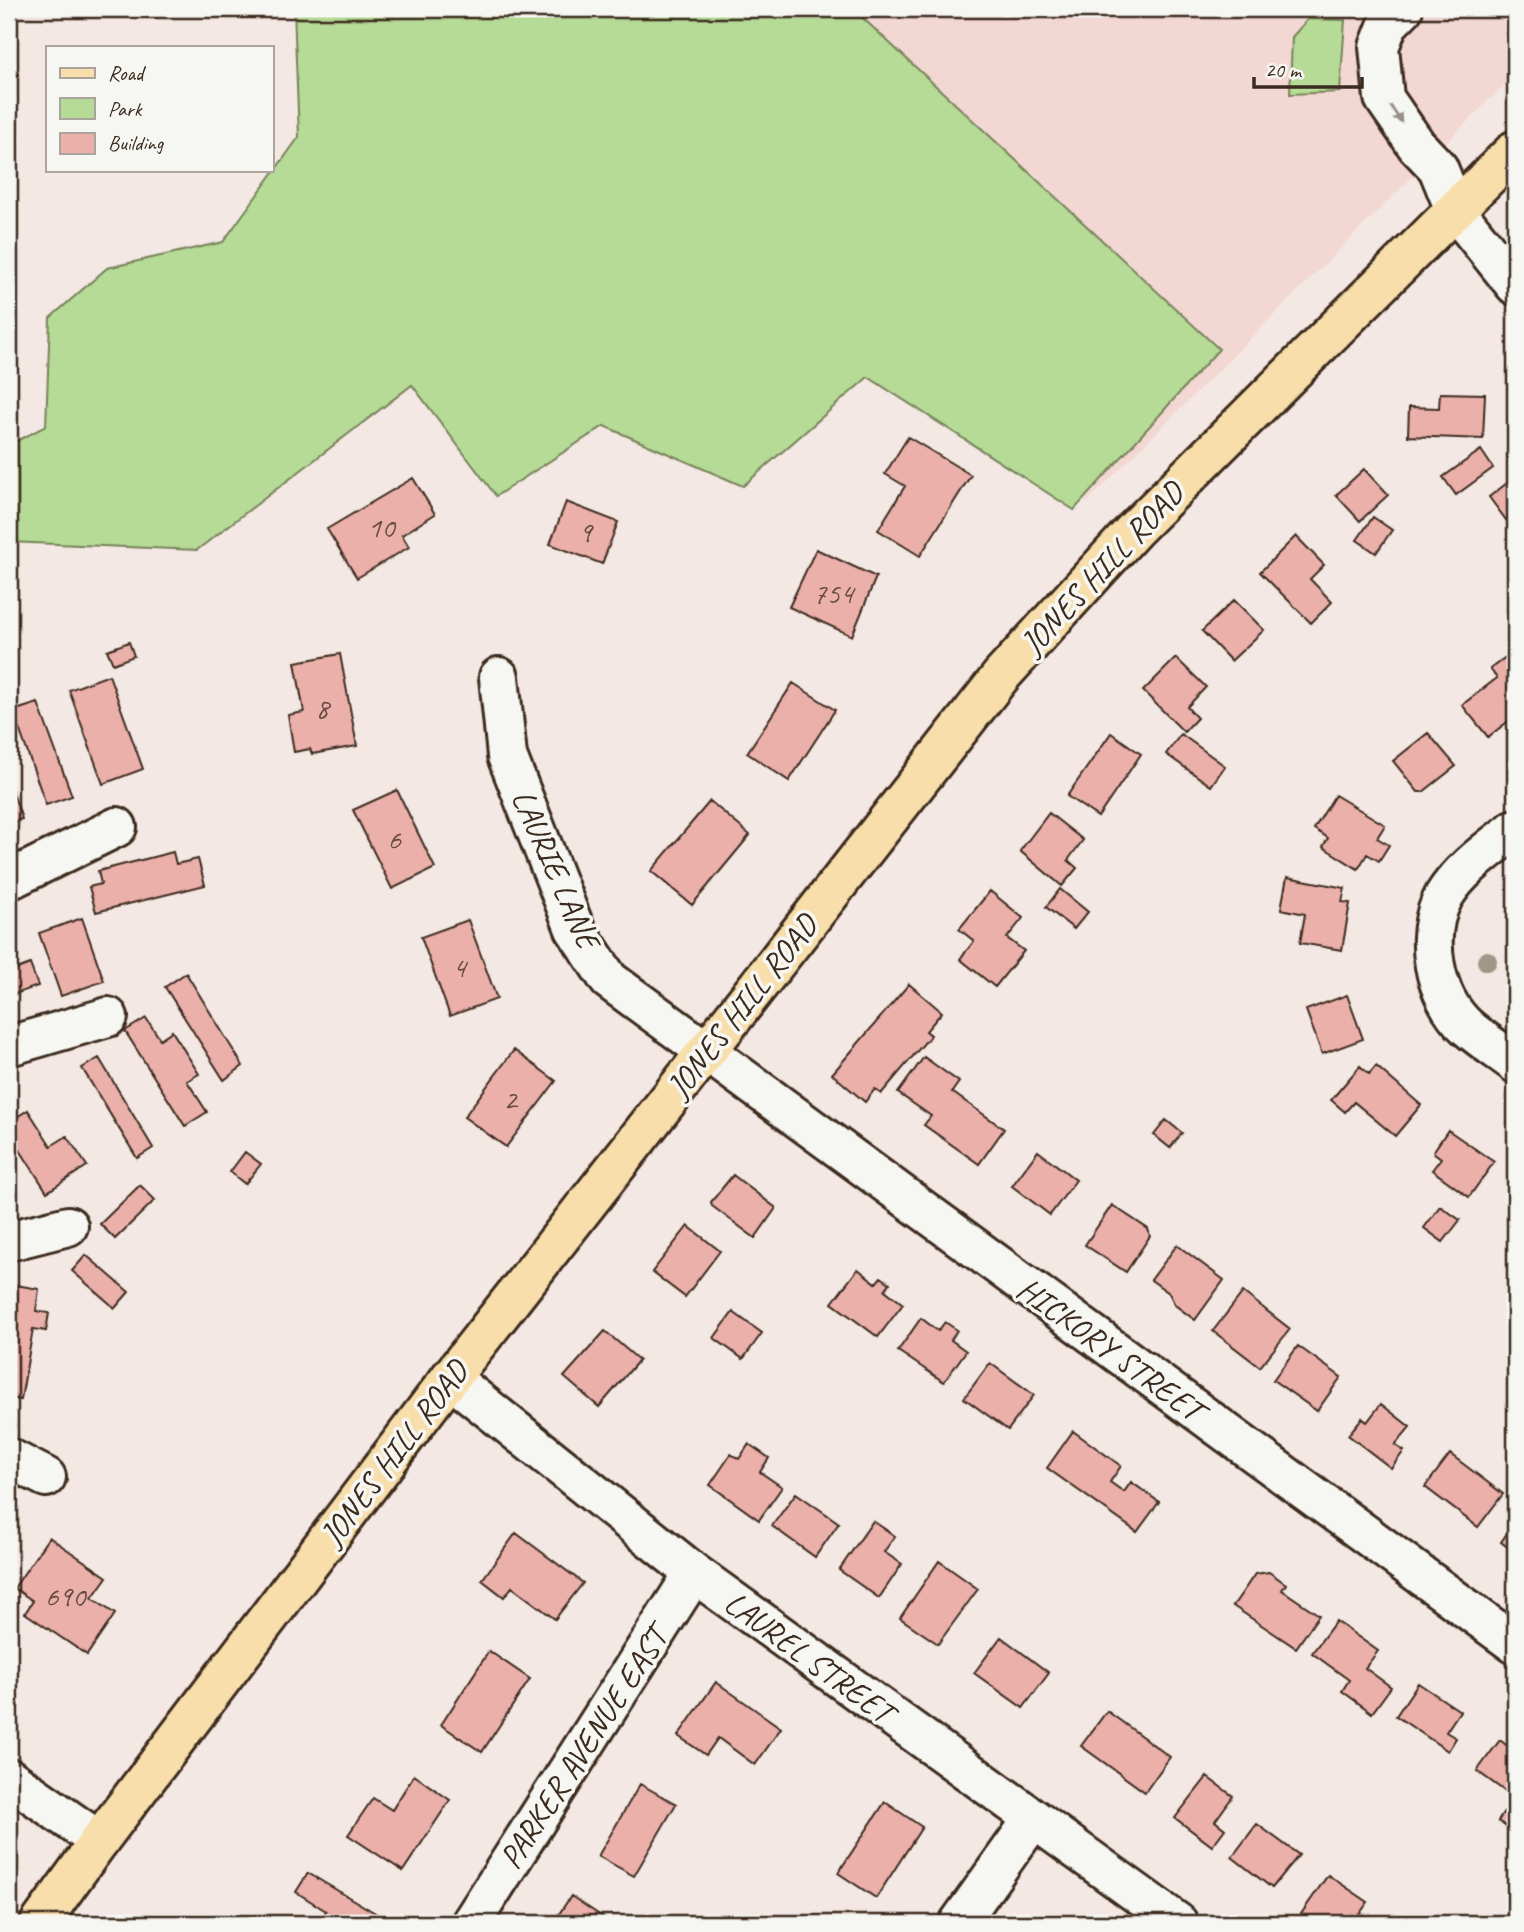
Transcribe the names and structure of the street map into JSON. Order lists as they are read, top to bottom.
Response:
{
  "streets": {
    "main road": ["JONES HILL ROAD"],
    "street": [
      "LAURIE LANE",
      "HICKORY STREET",
      "LAUREL STREET",
      "PARKER AVENUE EAST"
    ]
  },
  "crossings": [
    ["JONES HILL ROAD", "LAURIE LANE"],
    ["JONES HILL ROAD", "HICKORY STREET"],
    ["JONES HILL ROAD", "LAUREL STREET"],
    ["LAURIE LANE", "HICKORY STREET"],
    ["LAUREL STREET", "PARKER AVENUE EAST"]
  ],
  "house_numbers": [
    "10",
    "9",
    "754",
    "8",
    "6",
    "4",
    "2",
    "690"
  ],
  "legend": ["Road", "Park", "Building"],
  "scale_bar": "20 m"
}
